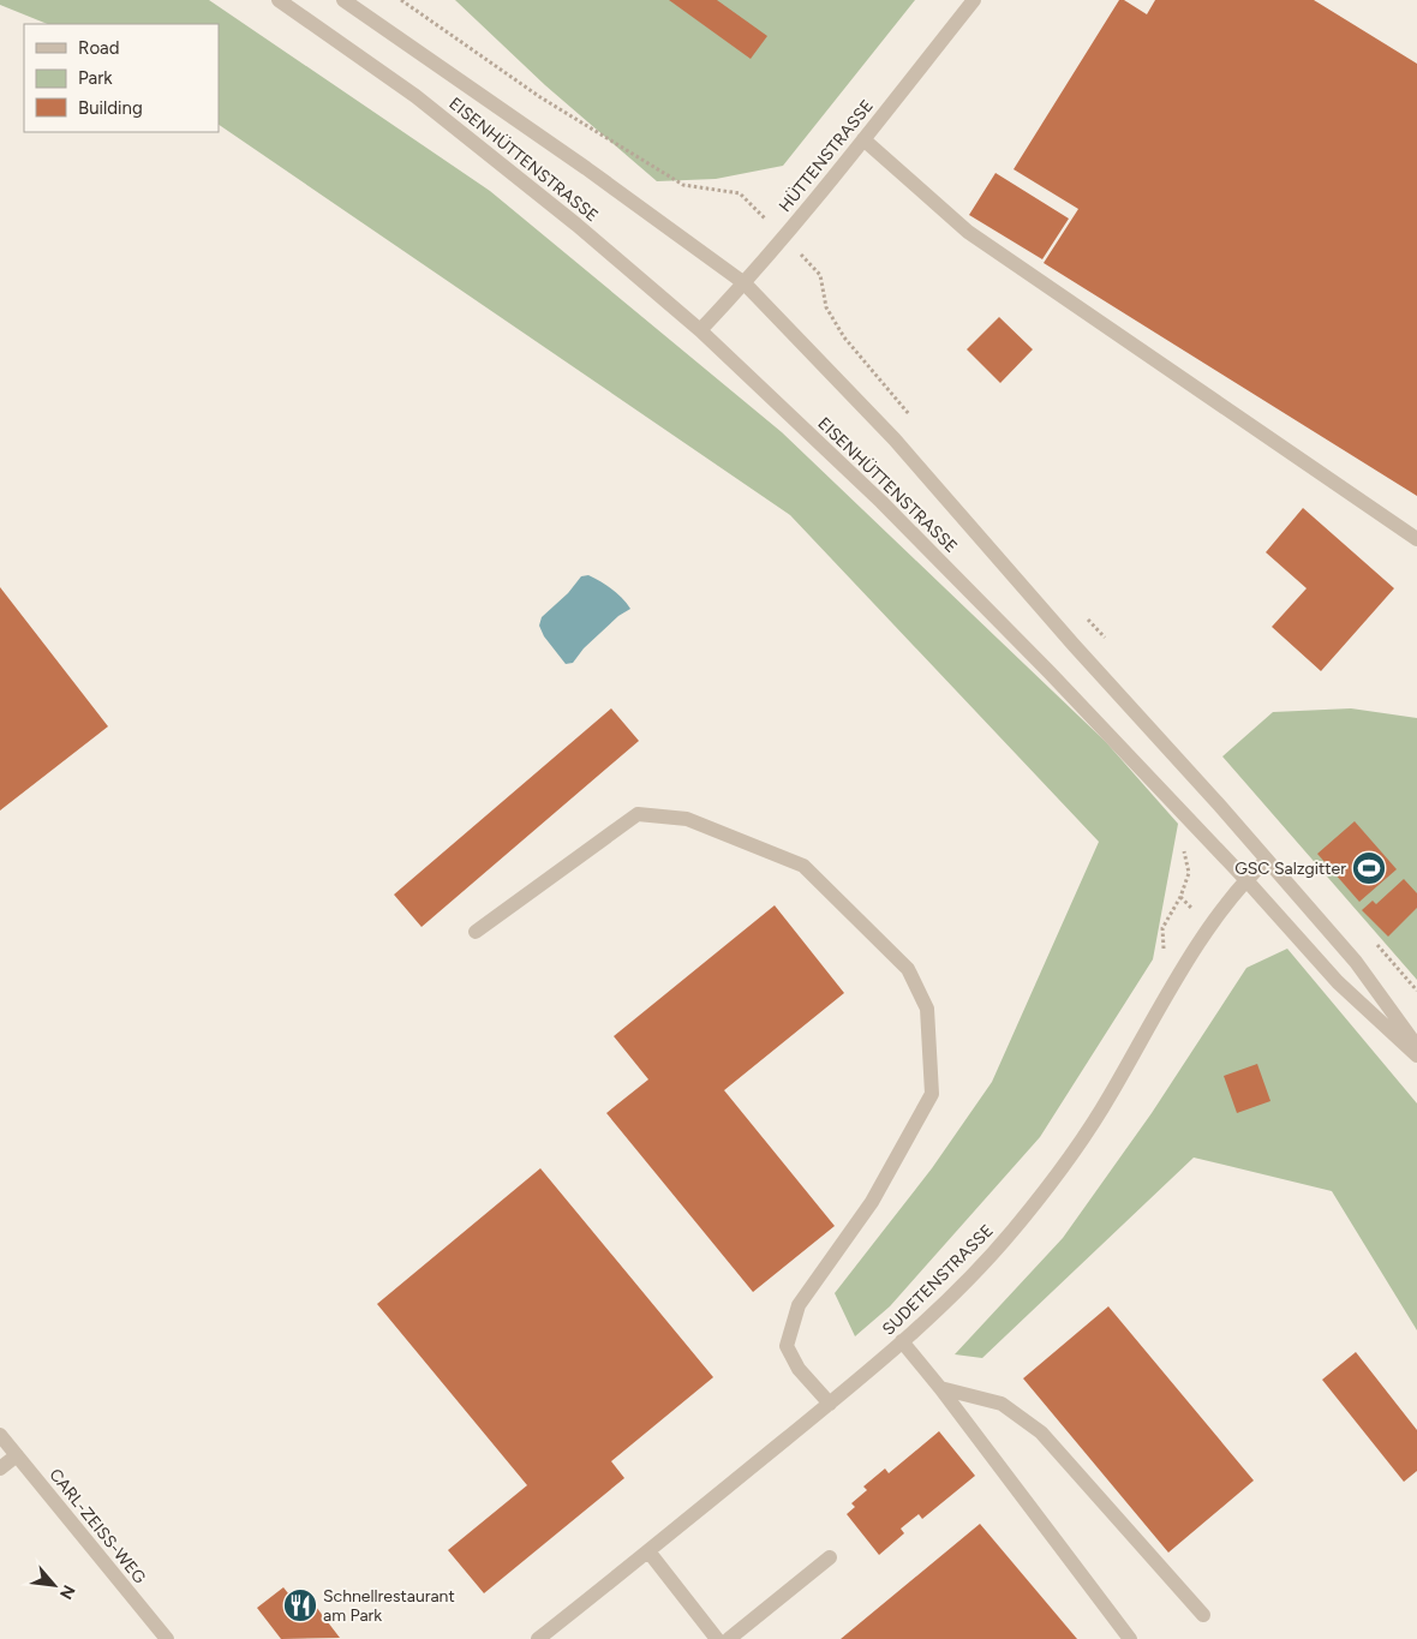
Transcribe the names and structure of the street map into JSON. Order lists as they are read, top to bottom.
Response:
{
  "streets": {
    "street": [
      "HÜTTENSTRASSE",
      "EISENHÜTTENSTRASSE",
      "SUDETENSTRASSE",
      "CARL-ZEISS-WEG"
    ]
  },
  "crossings": [
    ["HÜTTENSTRASSE", "EISENHÜTTENSTRASSE"],
    ["EISENHÜTTENSTRASSE", "SUDETENSTRASSE"]
  ],
  "places": {
    "sports": ["GSC Salzgitter"],
    "restaurant": ["Schnellrestaurant am Park"]
  },
  "legend": ["Road", "Park", "Building"],
  "north": "bottom right"
}
